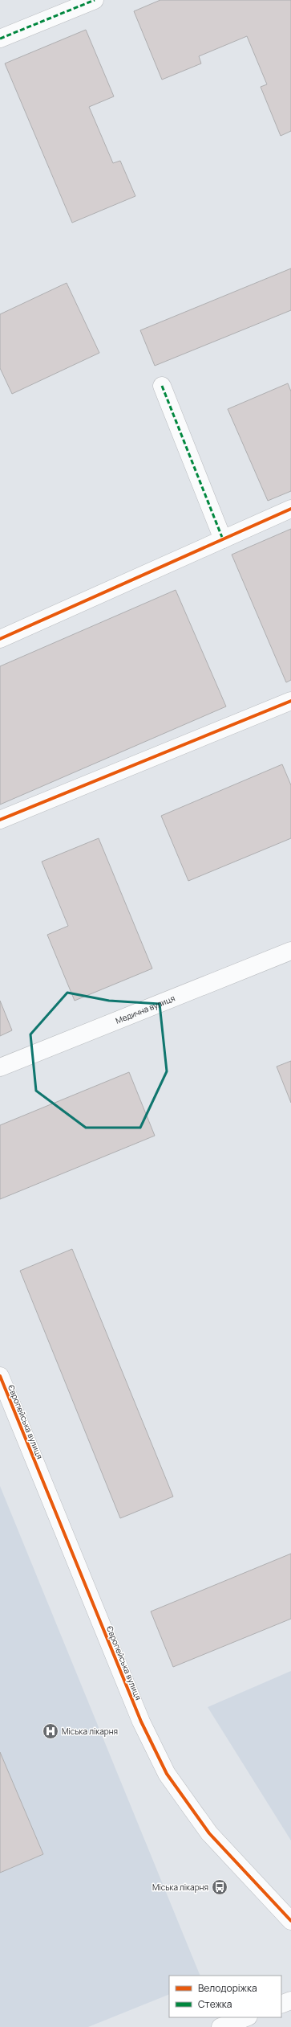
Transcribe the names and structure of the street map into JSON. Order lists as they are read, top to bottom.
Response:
{
  "streets": {
    "street": ["Медична вулиця", "Європейська вулиця"]
  },
  "places": {
    "hospital": ["Мiська лiкарня"],
    "bus stop": ["Міська лікарня"]
  },
  "legend": ["Велодоріжка", "Стежка"]
}
